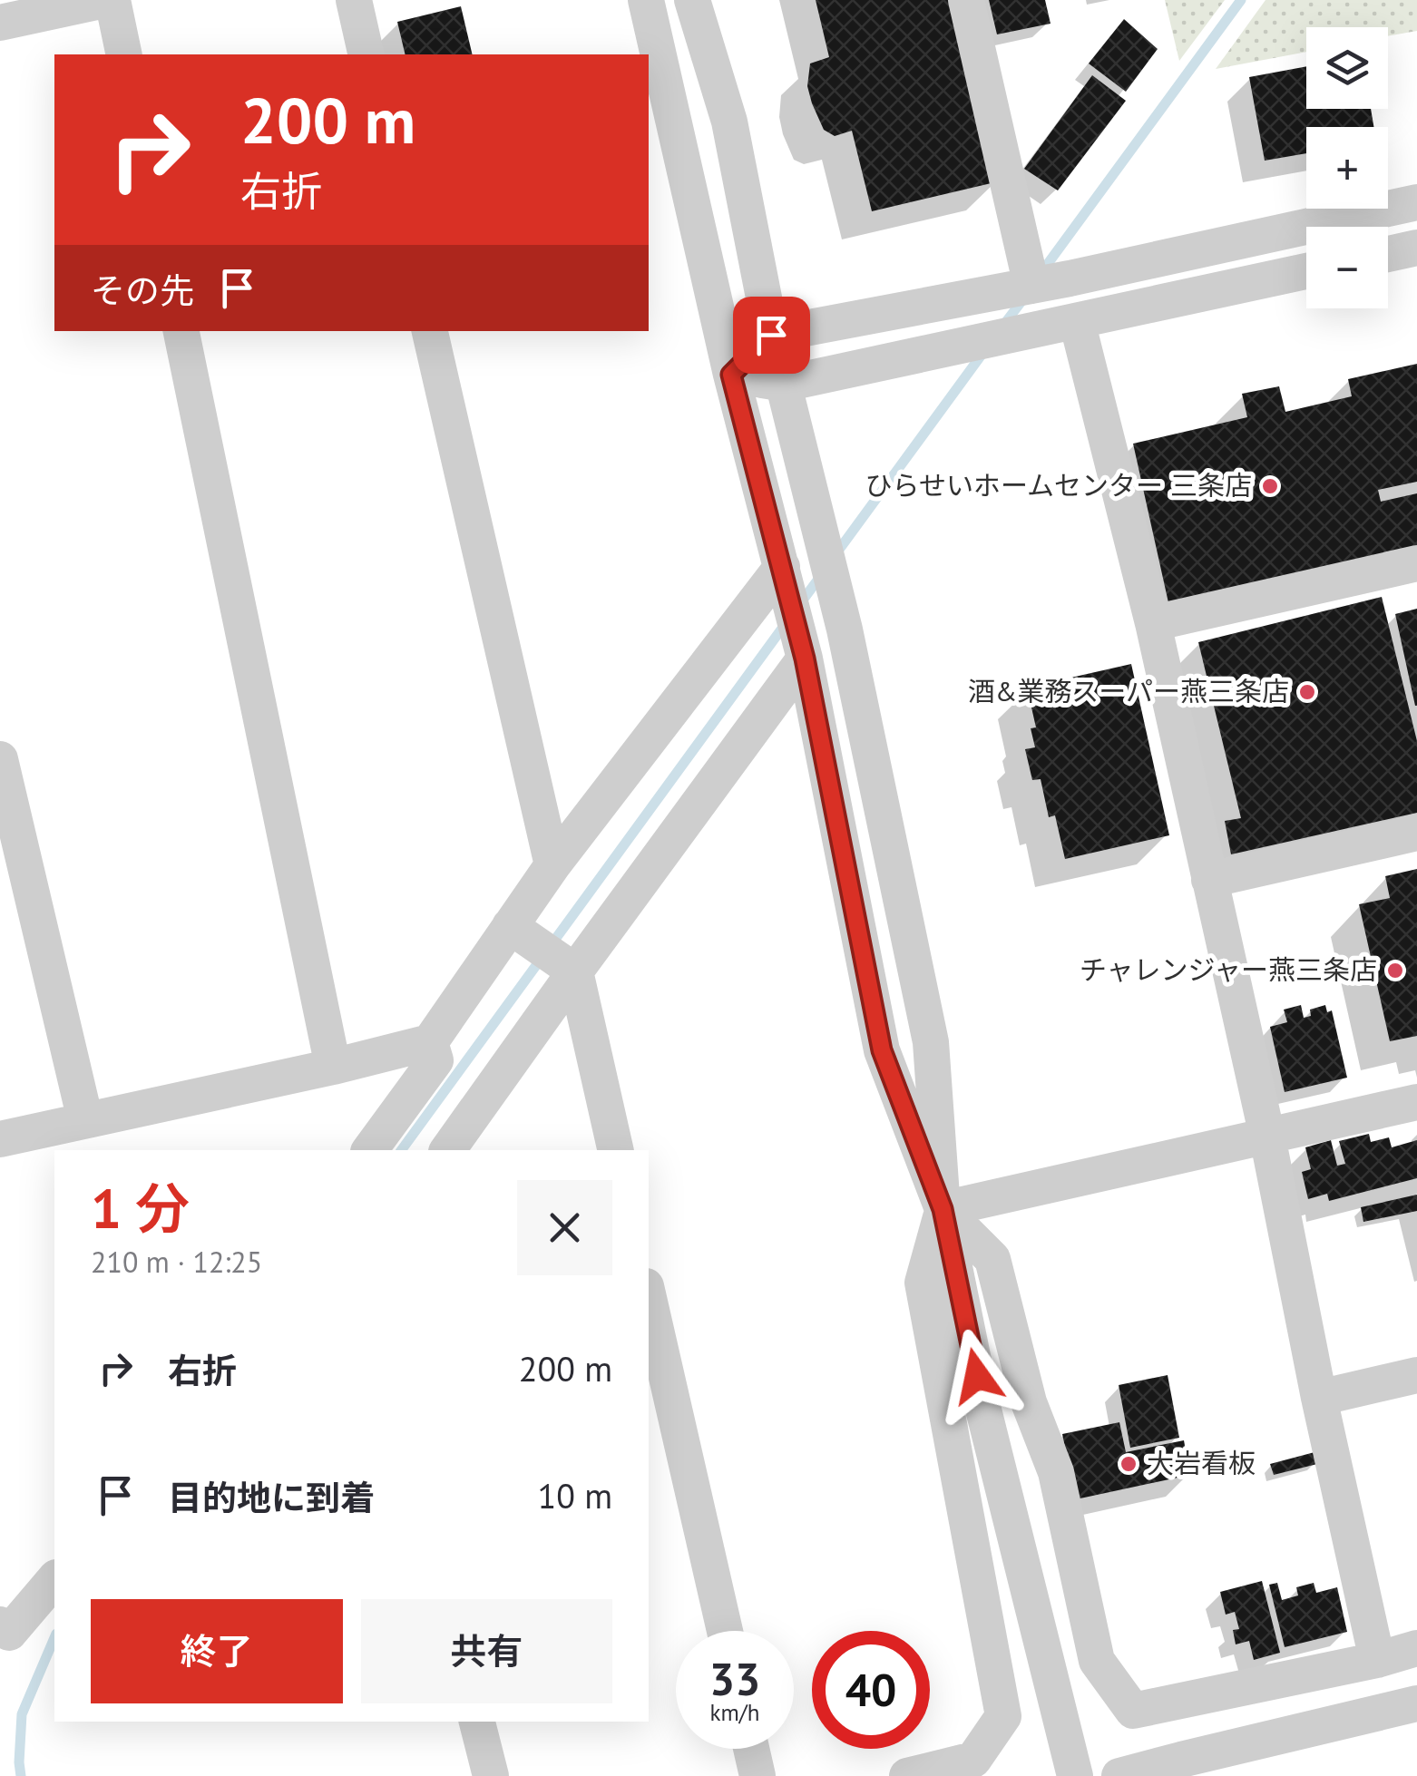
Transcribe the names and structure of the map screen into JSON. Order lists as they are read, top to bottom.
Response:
{
  "places": [
    "ひらせいホームセンター 三条店",
    "酒&業務スーパー燕三条店",
    "チャレンジャー燕三条店",
    "大岩看板"
  ],
  "page": {
    "map_buttons": ["+", "−"],
    "turn": ["200 m", "右折"],
    "then": "その先",
    "heading": ["1 分", "210 m · 12:25"],
    "list": [
      {
        "name": "右折",
        "value": "200 m"
      },
      {
        "name": "目的地に到着",
        "value": "10 m"
      }
    ],
    "buttons": ["終了", "共有"],
    "speed": "33 km/h",
    "limit": "40"
  }
}
